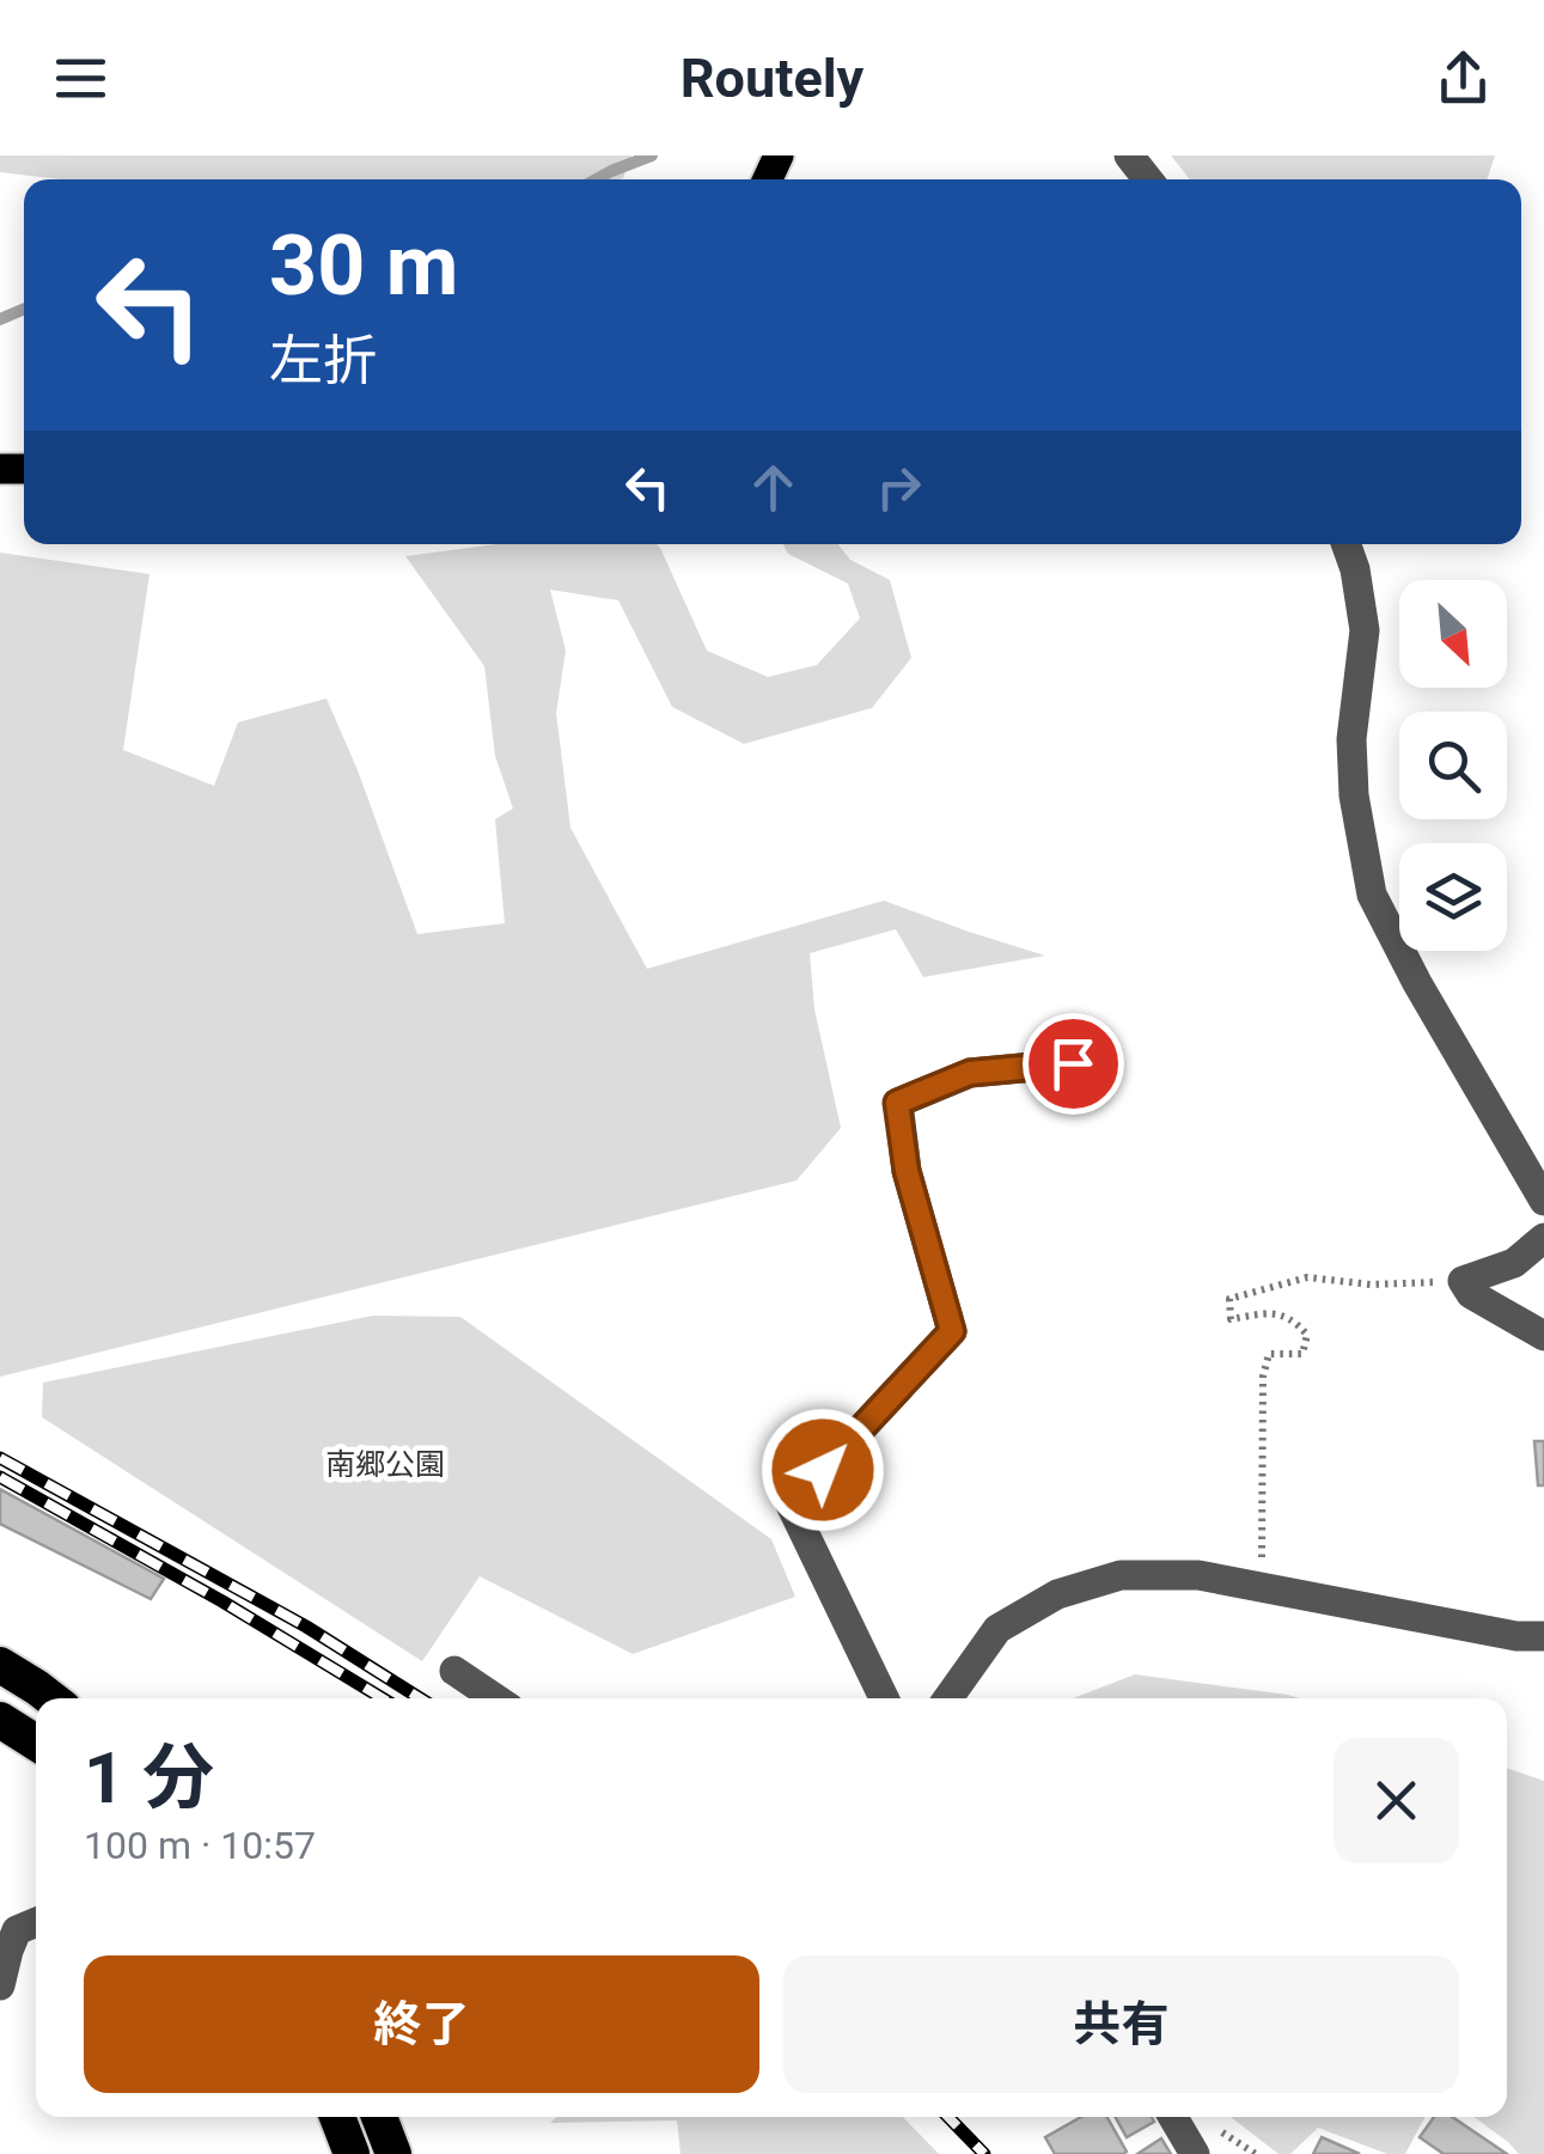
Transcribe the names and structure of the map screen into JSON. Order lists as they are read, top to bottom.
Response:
{
  "parks": ["南郷公園"],
  "north": "bottom right",
  "page": {
    "header": "Routely",
    "turn": ["30 m", "左折"],
    "heading": ["1 分", "100 m · 10:57"],
    "buttons": ["終了", "共有"]
  }
}
